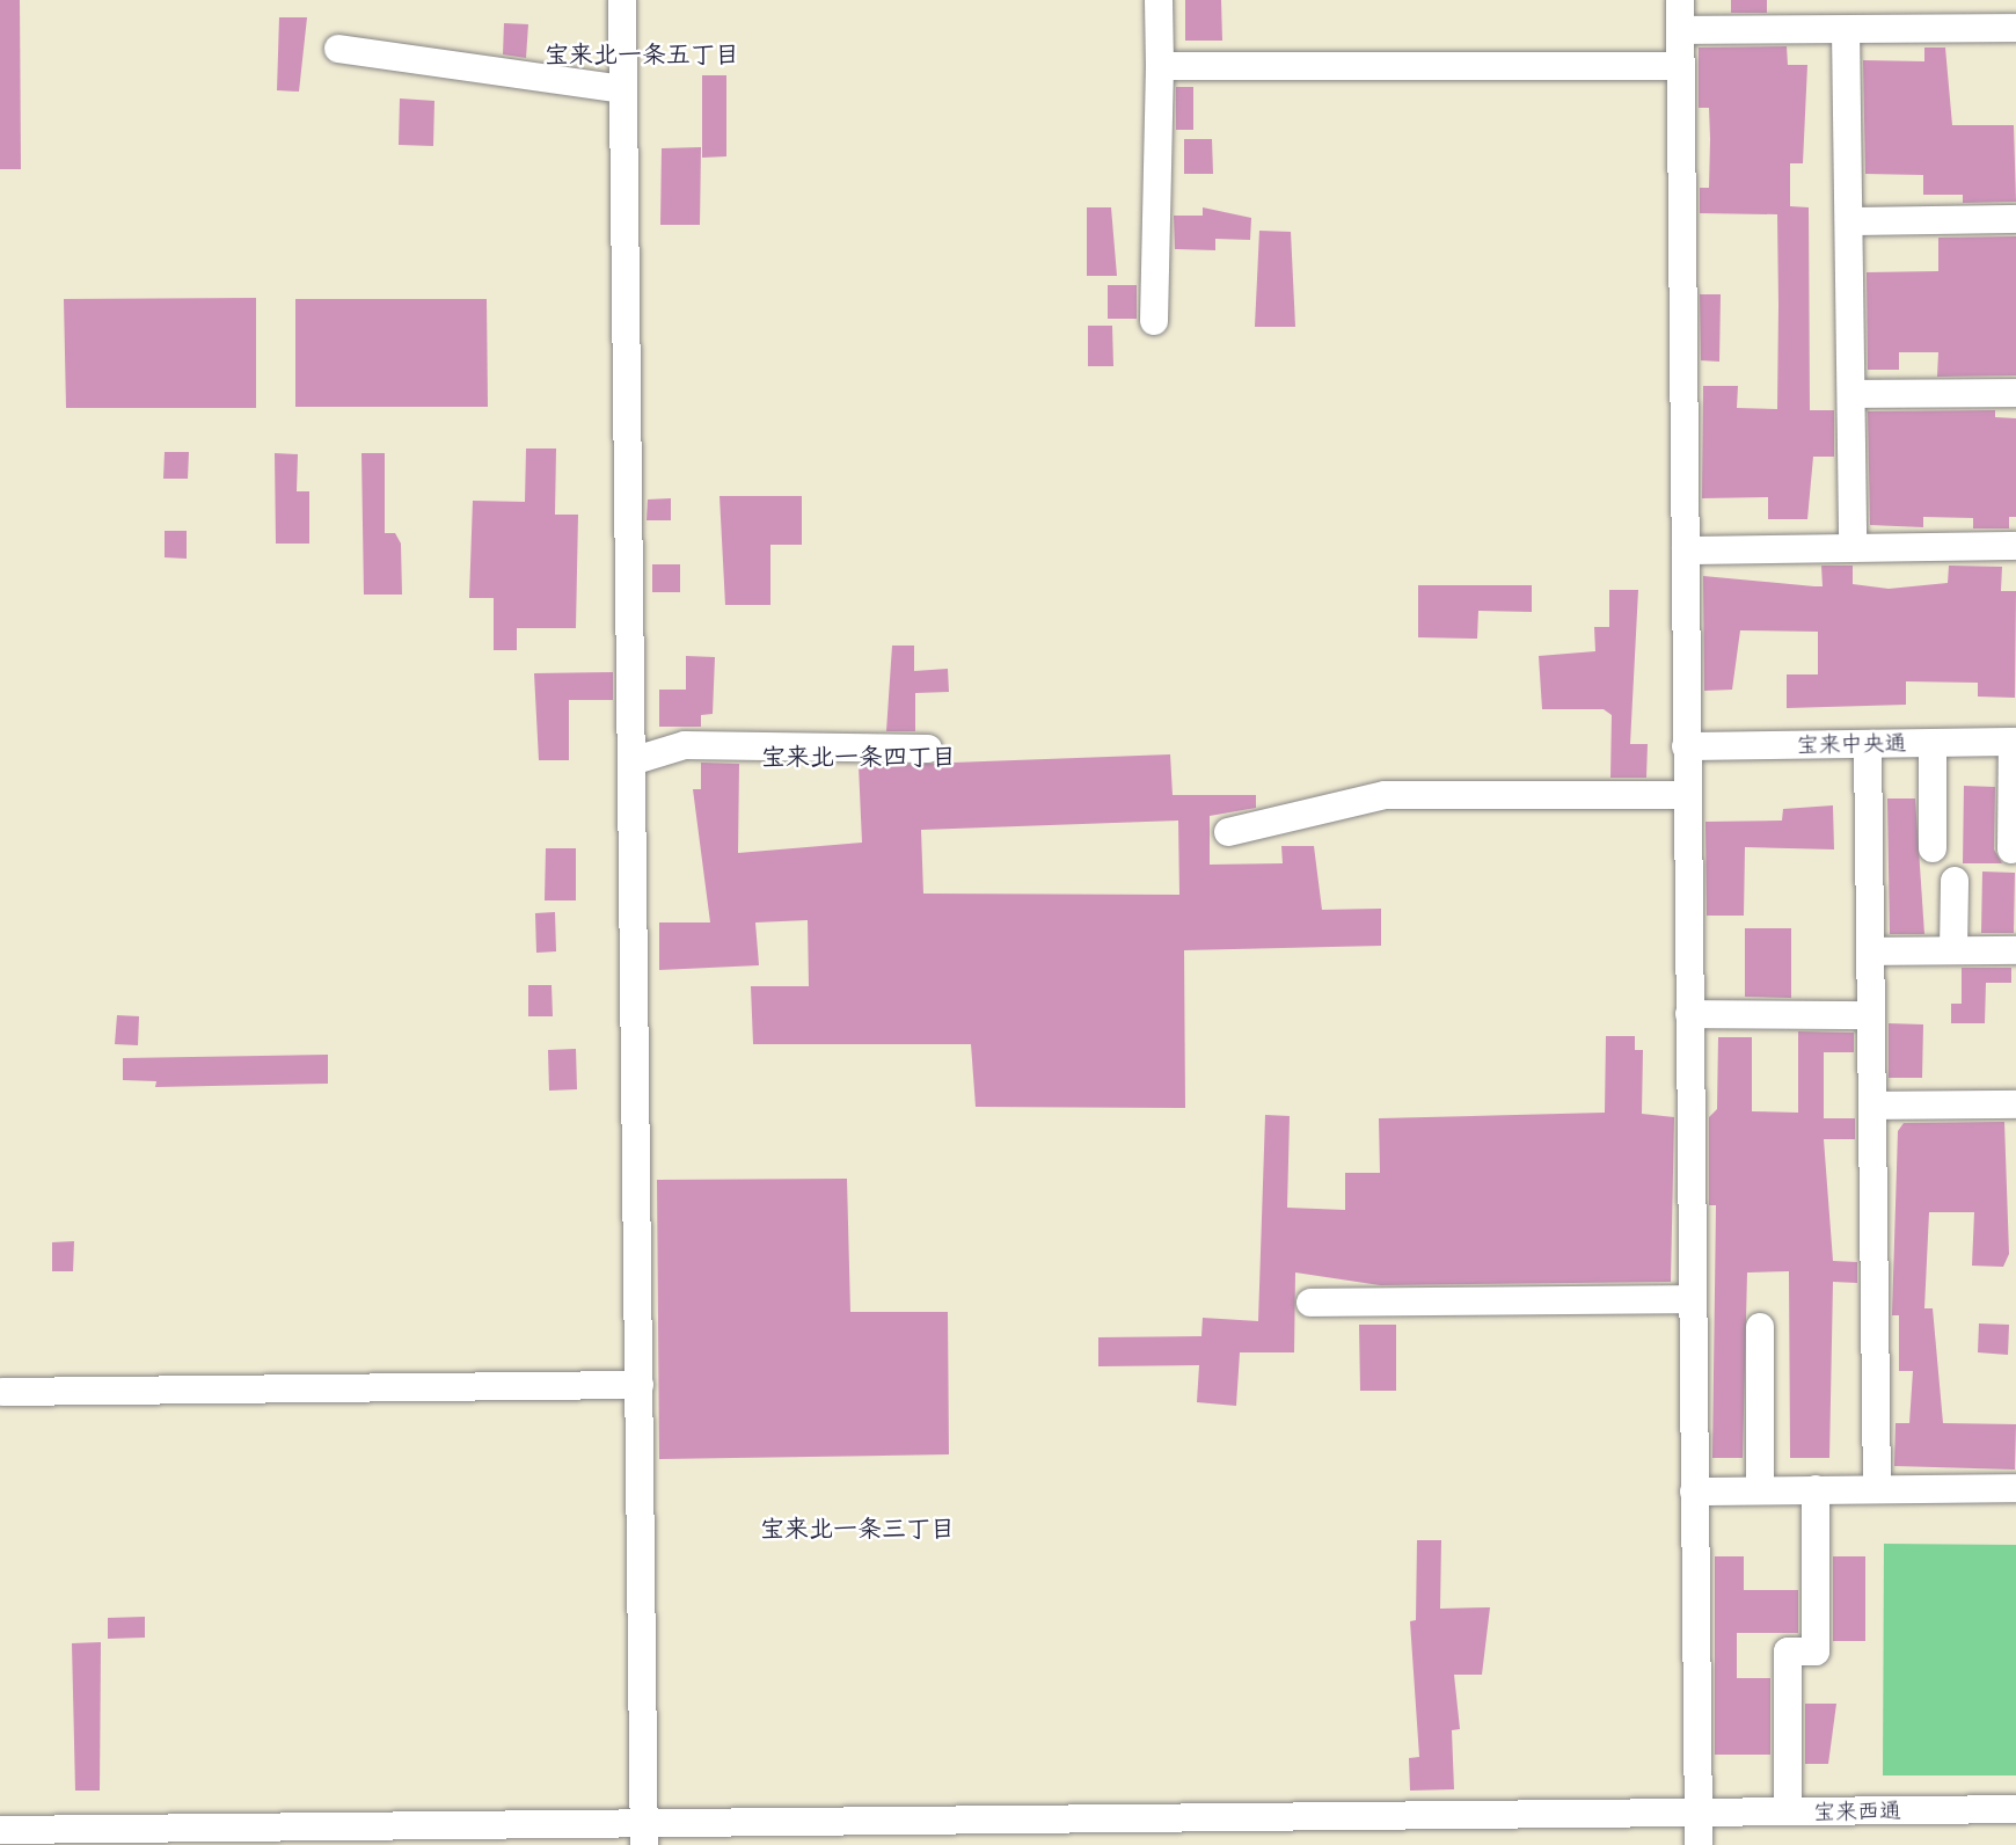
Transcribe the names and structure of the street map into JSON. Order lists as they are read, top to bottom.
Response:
{
  "streets": {
    "street": ["宝来中央通", "宝来西通"]
  },
  "districts": ["宝来北一条五丁目", "宝来北一条四丁目", "宝来北一条三丁目"]
}
